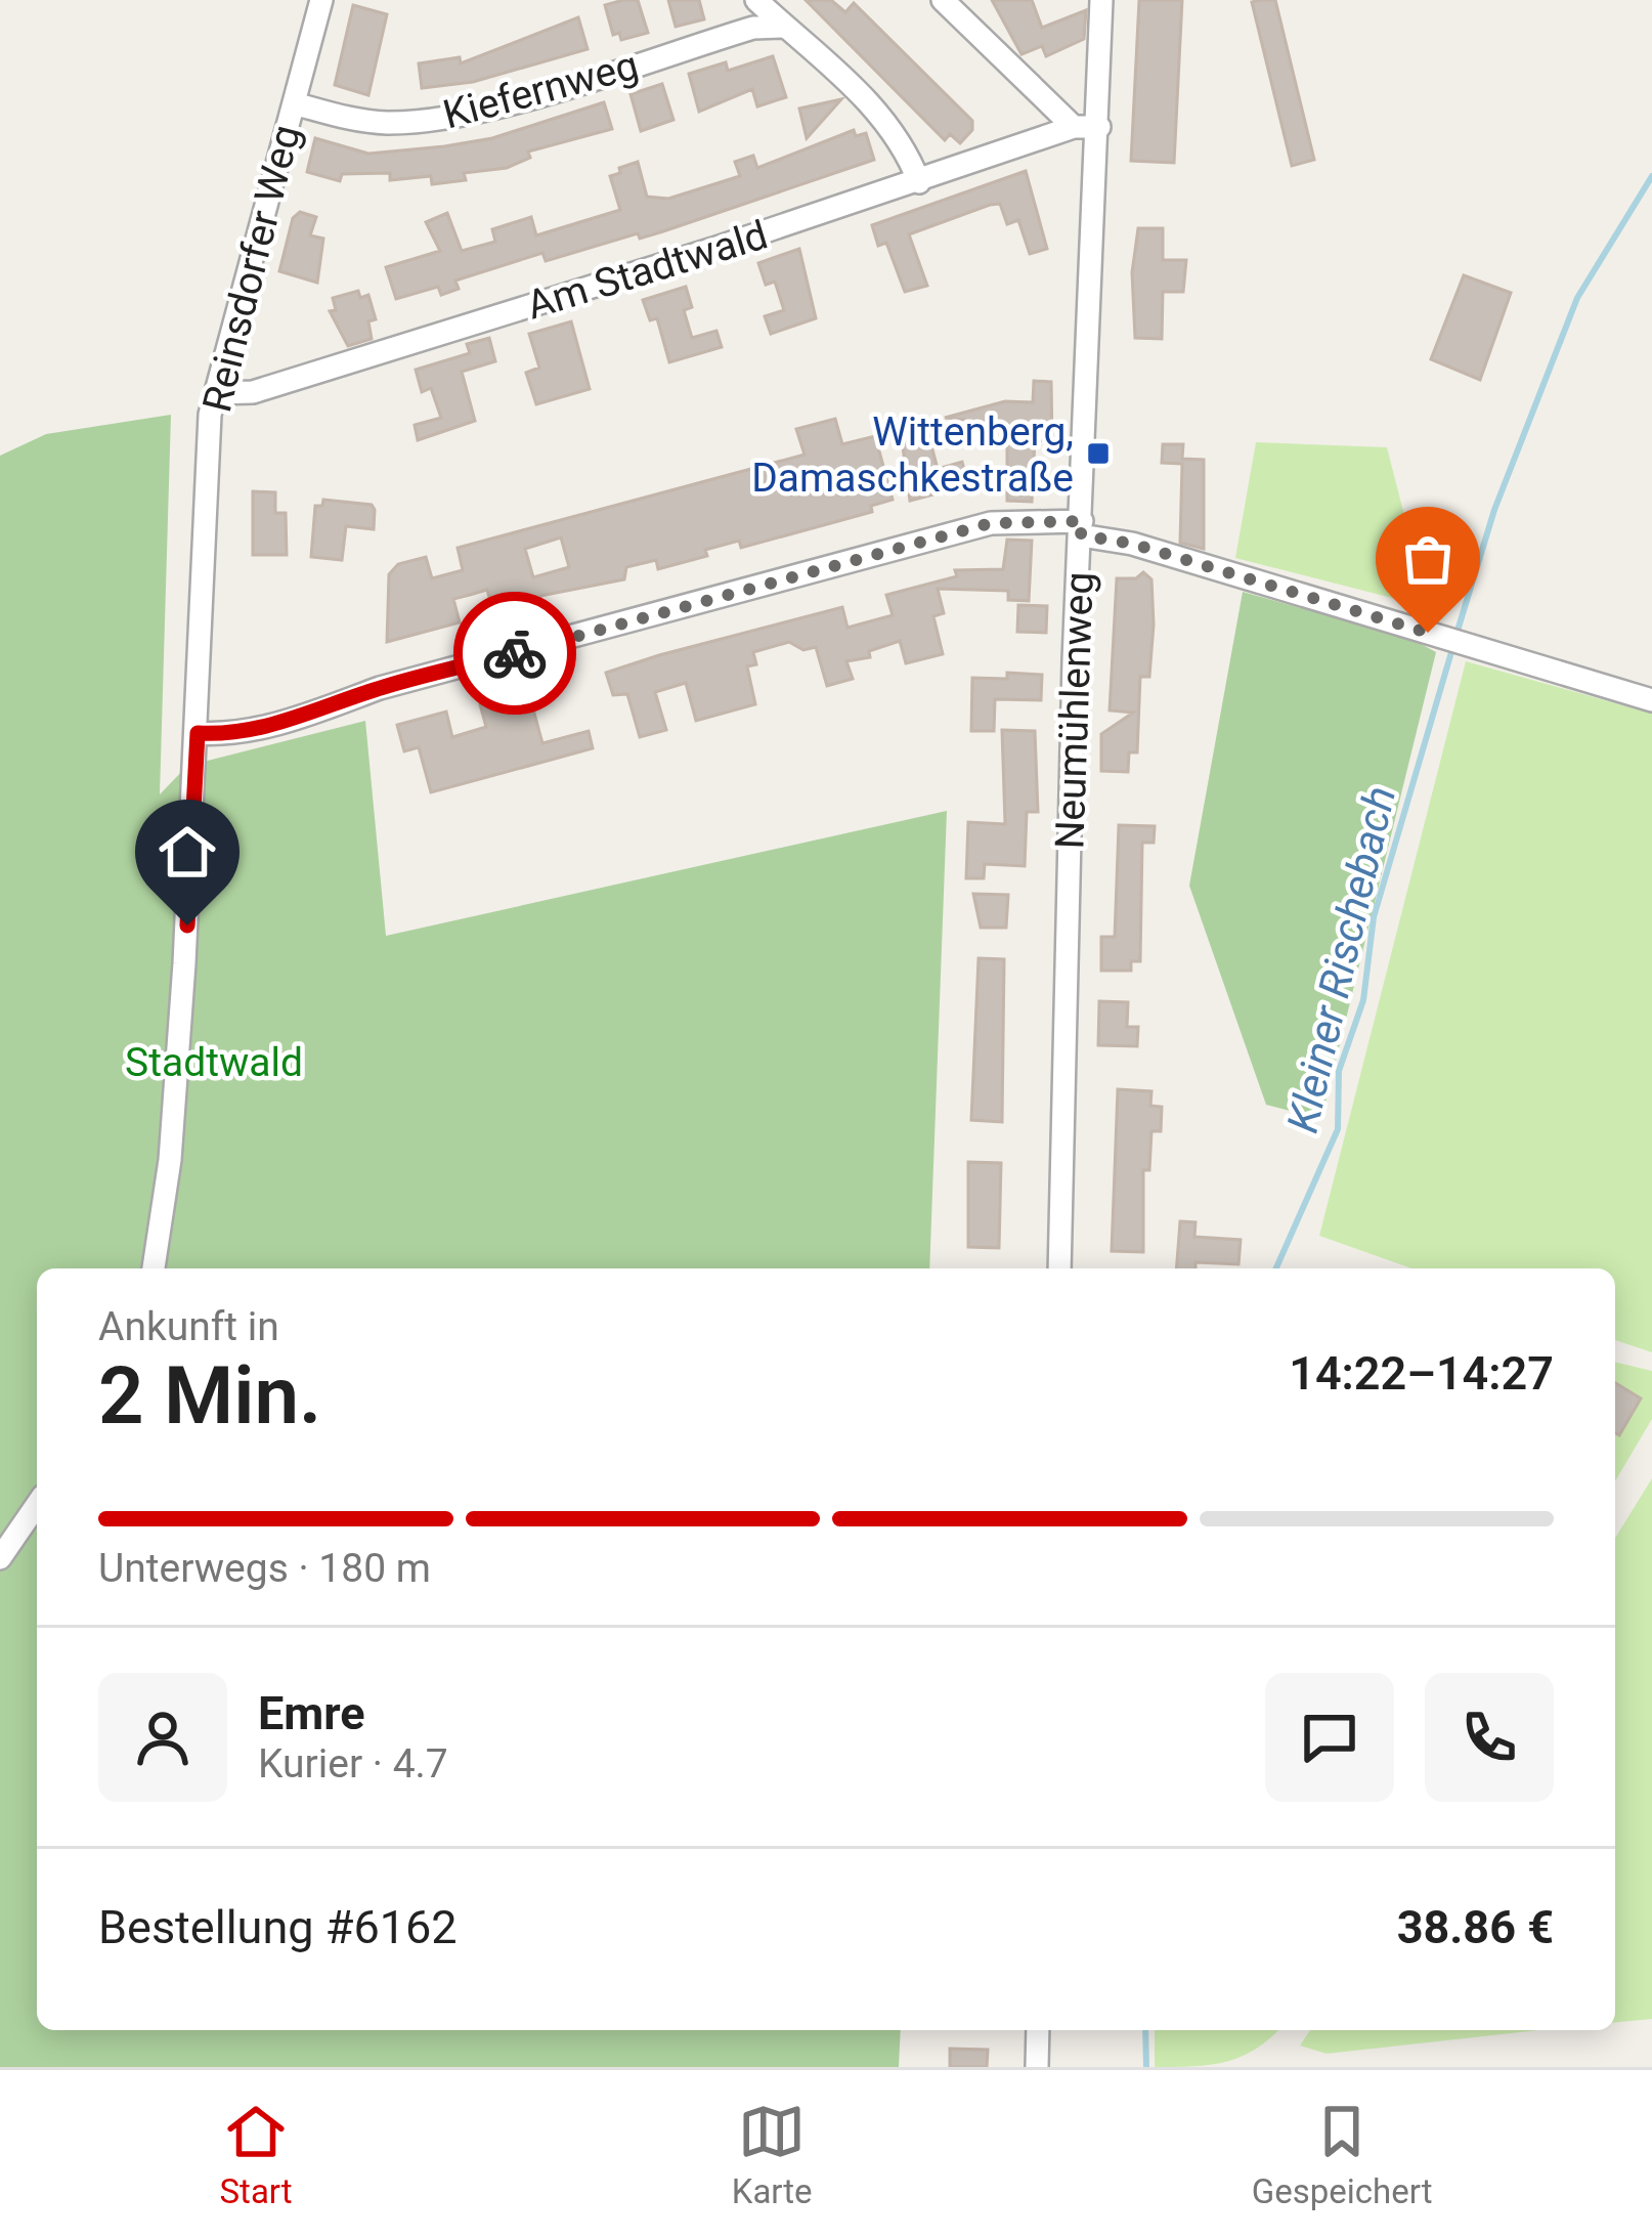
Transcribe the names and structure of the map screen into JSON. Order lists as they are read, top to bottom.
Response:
{
  "streets": {
    "street": [
      "Kiefernweg",
      "Reinsdorfer Weg",
      "Am Stadtwald",
      "Neumühlenweg"
    ]
  },
  "crossings": [
    ["Kiefernweg", "Reinsdorfer Weg"],
    ["Reinsdorfer Weg", "Am Stadtwald"],
    ["Am Stadtwald", "Neumühlenweg"]
  ],
  "water": ["Kleiner Rischebach"],
  "parks": ["Stadtwald"],
  "places": {
    "transit": ["Wittenberg, Damaschkestraße"]
  },
  "page": {
    "heading": ["2 Min.", "Ankunft in", "14:22–14:27"],
    "panel": [
      "Emre",
      "Kurier · 4.7",
      "Bestellung #6162",
      "38.86 €"
    ],
    "bar": "Unterwegs · 180 m",
    "tabs": ["Start", "Karte", "Gespeichert"]
  }
}
